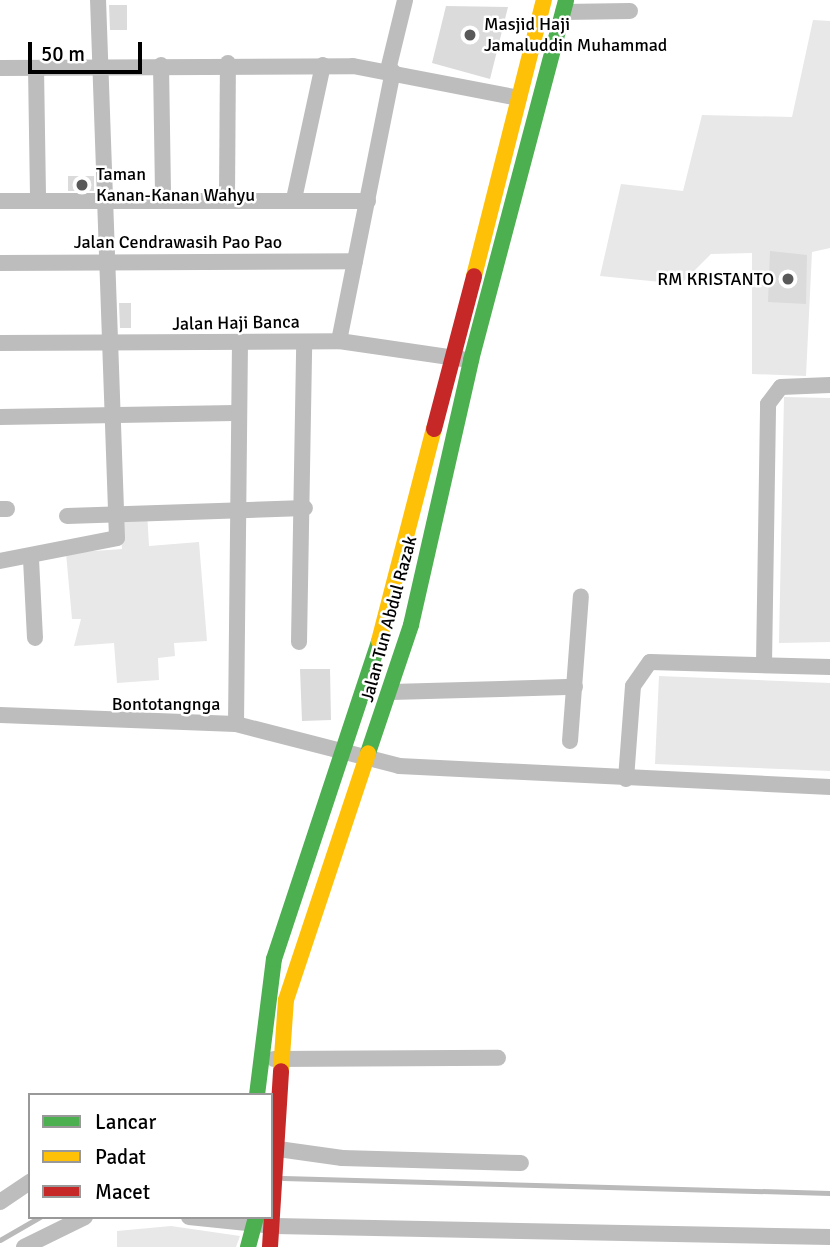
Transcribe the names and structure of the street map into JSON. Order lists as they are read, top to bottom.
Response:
{
  "streets": {
    "main road": ["Jalan Tun Abdul Razak"],
    "street": ["Jalan Cendrawasih Pao Pao", "Jalan Haji Banca", "Bontotangnga"]
  },
  "crossings": [
    ["Jalan Haji Banca", "Jalan Tun Abdul Razak"],
    ["Jalan Tun Abdul Razak", "Bontotangnga"]
  ],
  "places": ["Masjid Haji Jamaluddin Muhammad", "Taman Kanan-Kanan Wahyu", "RM KRISTANTO"],
  "legend": ["Lancar", "Padat", "Macet"],
  "scale_bar": "50 m"
}
